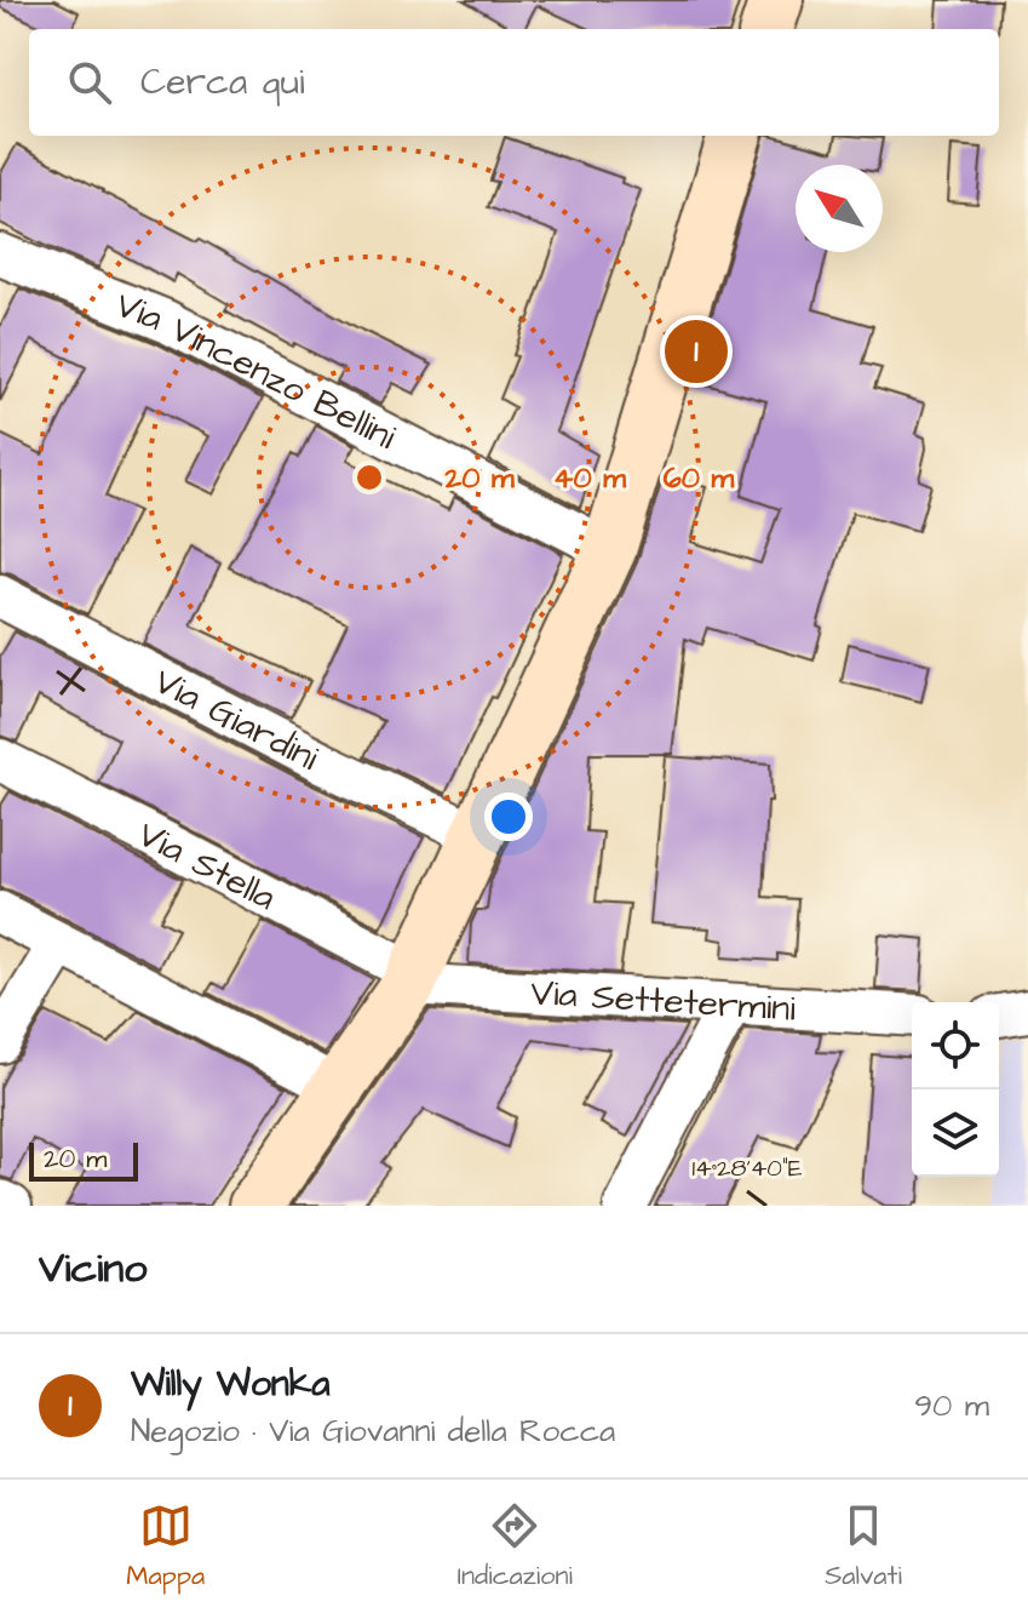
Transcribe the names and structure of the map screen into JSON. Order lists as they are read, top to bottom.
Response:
{
  "streets": {
    "street": [
      "Via Vincenzo Bellini",
      "Via Giardini",
      "Via Stella",
      "Via Settetermini"
    ]
  },
  "crossings": [
    ["Via Stella", "Via Settetermini"]
  ],
  "scale_bar": "20 m",
  "north": "top left",
  "page": {
    "search": "Cerca qui",
    "pins": "1",
    "scale": "20 m",
    "heading": "Vicino",
    "list": [
      {
        "mark": "1",
        "name": "Willy Wonka",
        "note": "Negozio · Via Giovanni della Rocca",
        "value": "90 m"
      }
    ],
    "nav": ["Mappa", "Indicazioni", "Salvati"]
  },
  "coordinates": ["14°28'40\"E"],
  "rings": ["20 m", "40 m", "60 m"]
}
